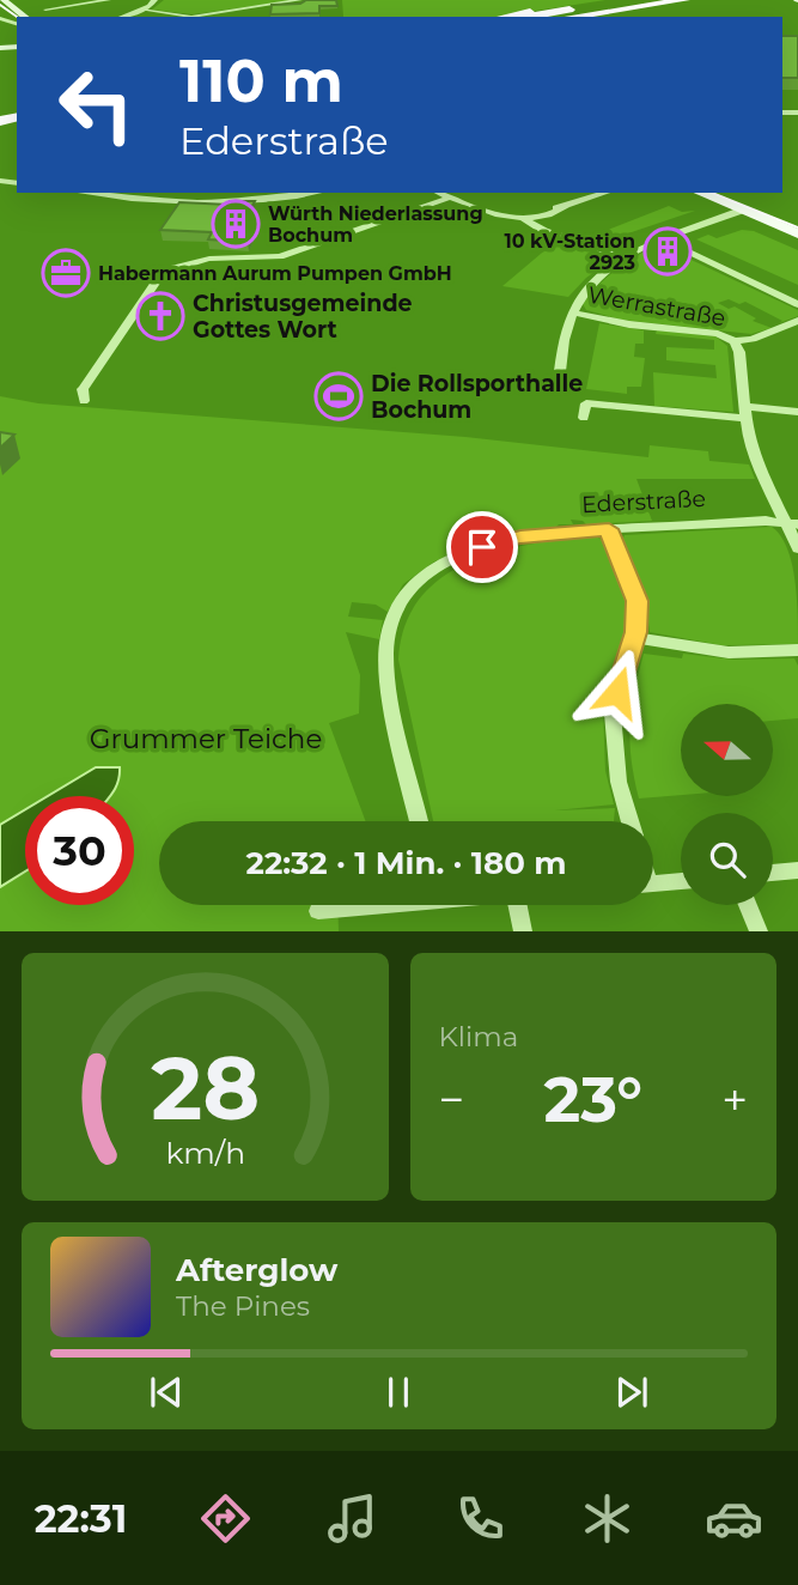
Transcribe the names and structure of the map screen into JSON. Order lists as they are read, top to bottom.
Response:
{
  "streets": {
    "street": ["Werrastraße", "Ederstraße"]
  },
  "crossings": [
    ["Werrastraße", "Ederstraße"]
  ],
  "parks": ["Grummer Teiche"],
  "places": {
    "building": ["Würth Niederlassung Bochum", "10 kV-Station 2923"],
    "office": ["Habermann Aurum Pumpen GmbH"],
    "church": ["Christusgemeinde Gottes Wort"],
    "sports": ["Die Rollsporthalle Bochum"]
  },
  "north": "left",
  "page": {
    "turn": ["110 m", "Ederstraße"],
    "limit": "30",
    "trip": "22:32 · 1 Min. · 180 m",
    "tile": "Klima",
    "heat": ["−", "23°", "+"],
    "song": ["Afterglow", "The Pines"],
    "tabs": "22:31",
    "gauge": ["28", "km/h"]
  }
}
